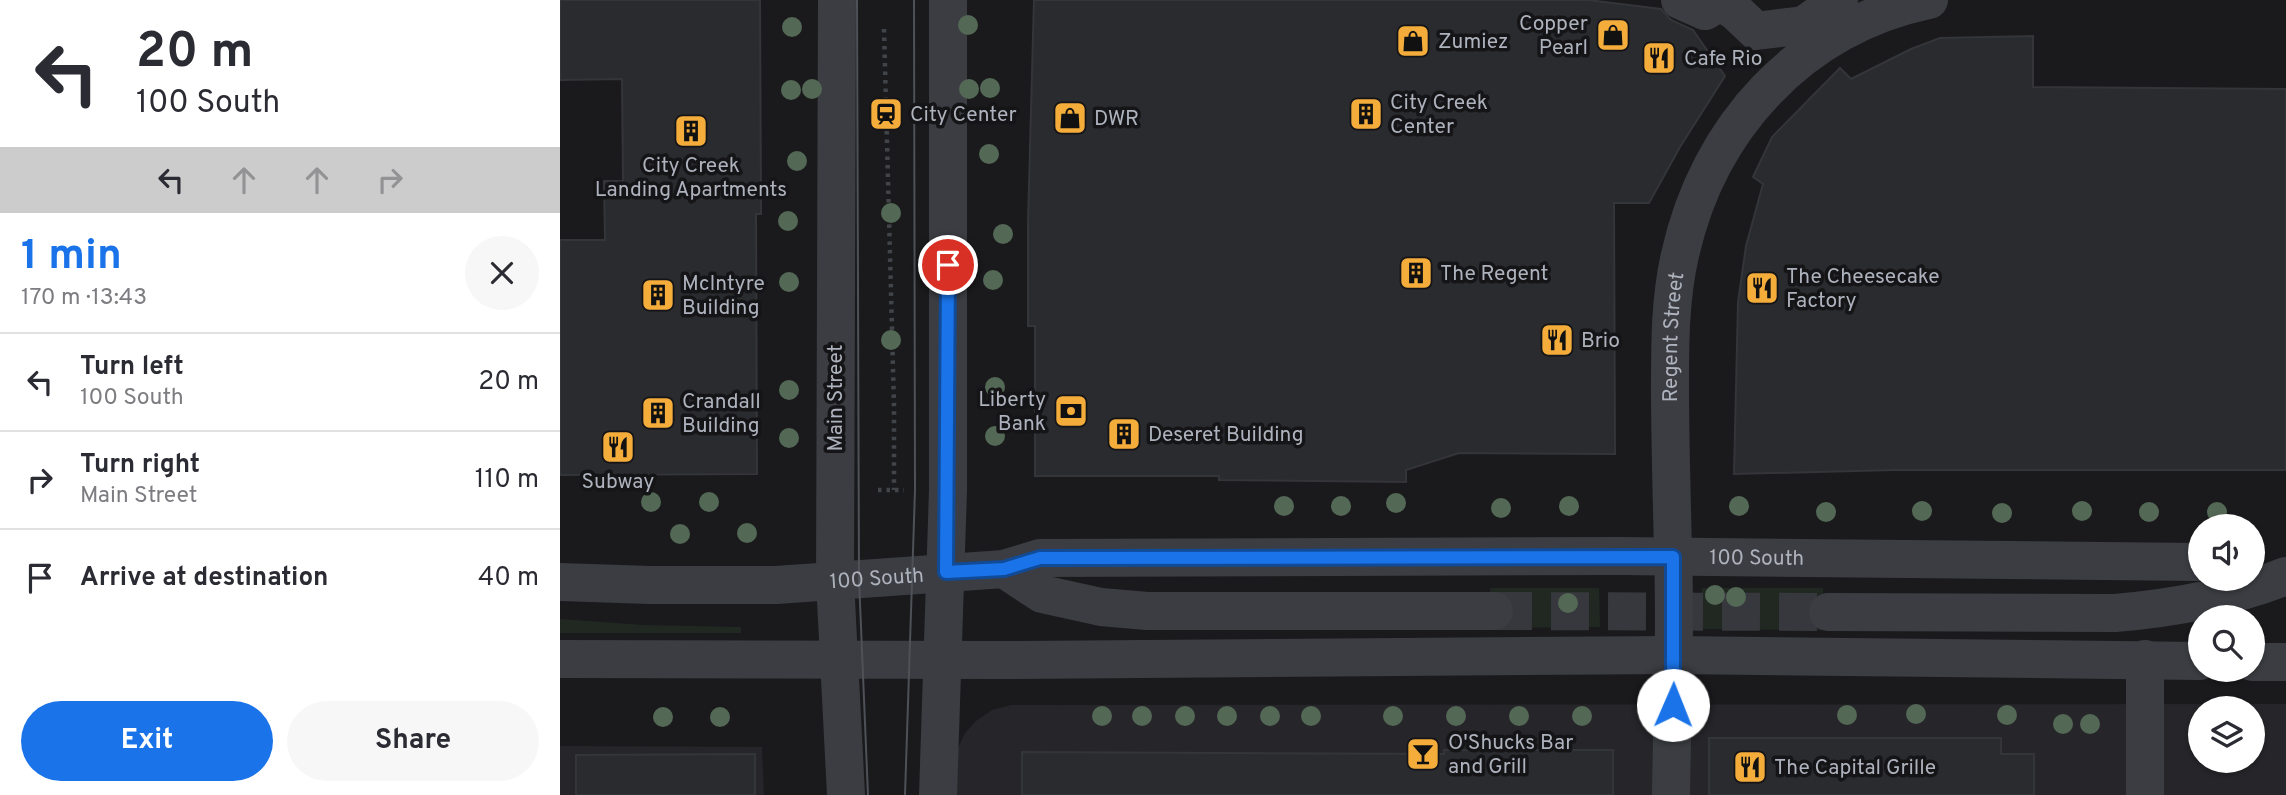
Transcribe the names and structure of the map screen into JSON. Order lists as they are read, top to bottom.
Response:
{
  "streets": {
    "street": ["Regent Street", "Main Street", "100 South"]
  },
  "crossings": [
    ["Regent Street", "100 South"],
    ["Main Street", "100 South"]
  ],
  "places": {
    "shop": ["Copper Pearl", "Zumiez", "DWR"],
    "restaurant": [
      "Cafe Rio",
      "The Cheesecake Factory",
      "Brio",
      "Subway",
      "The Capital Grille"
    ],
    "station": ["City Center"],
    "building": [
      "City Creek Center",
      "City Creek Landing Apartments",
      "The Regent",
      "McIntyre Building",
      "Crandall Building",
      "Deseret Building"
    ],
    "bank": ["Liberty Bank"],
    "bar": ["O'Shucks Bar and Grill"]
  },
  "page": {
    "turn": ["20 m", "100 South"],
    "heading": ["1 min", "170 m · 13:43"],
    "list": [
      {
        "name": "Turn left",
        "note": "100 South",
        "value": "20 m"
      },
      {
        "name": "Turn right",
        "note": "Main Street",
        "value": "110 m"
      },
      {
        "name": "Arrive at destination",
        "value": "40 m"
      }
    ],
    "buttons": ["Exit", "Share"]
  }
}
